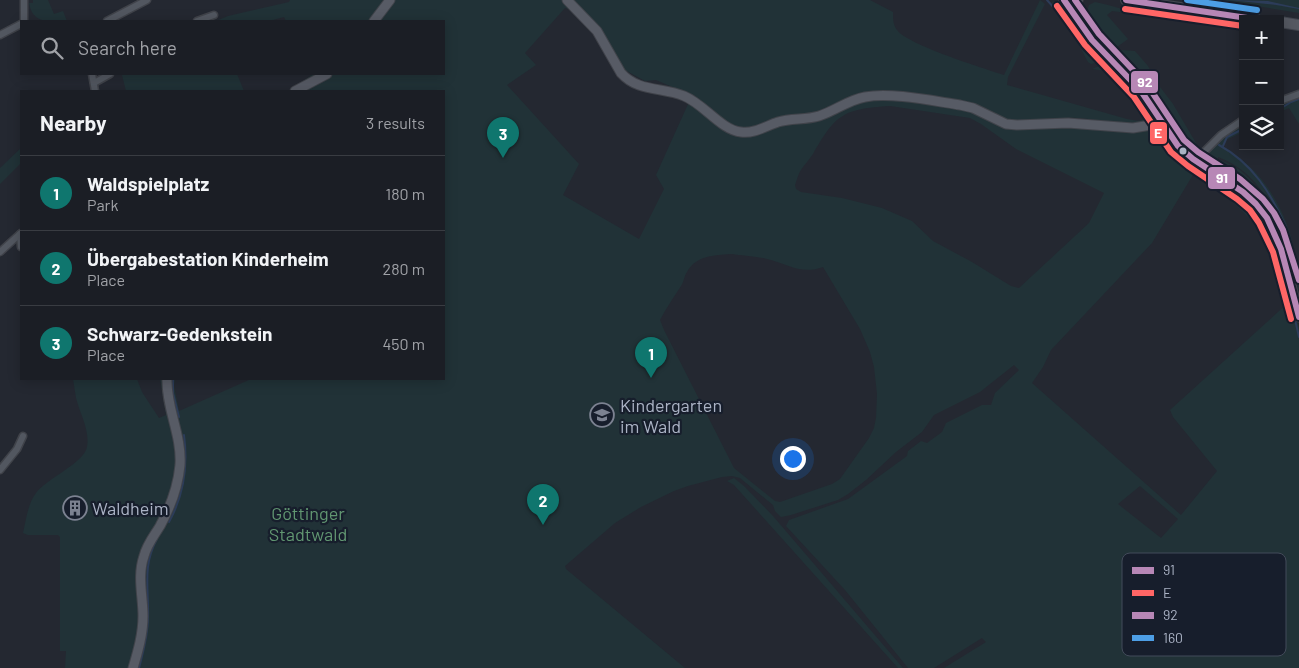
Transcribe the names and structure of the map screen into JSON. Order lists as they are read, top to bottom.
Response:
{
  "parks": ["Göttinger Stadtwald"],
  "places": {
    "school or university": ["Kindergarten im Wald"],
    "building": ["Waldheim"]
  },
  "lines": [
    "transit line 91",
    "transit line 92",
    "transit line 160",
    "transit line E"
  ],
  "legend": [
    "91",
    "E",
    "92",
    "160"
  ],
  "page": {
    "map_buttons": ["+", "−"],
    "search": "Search here",
    "heading": ["Nearby", "3 results"],
    "pins": ["3", "1", "2"],
    "list": [
      {
        "mark": "1",
        "name": "Waldspielplatz",
        "note": "Park",
        "value": "180 m"
      },
      {
        "mark": "2",
        "name": "Übergabestation Kinderheim",
        "note": "Place",
        "value": "280 m"
      },
      {
        "mark": "3",
        "name": "Schwarz-Gedenkstein",
        "note": "Place",
        "value": "450 m"
      }
    ]
  }
}
